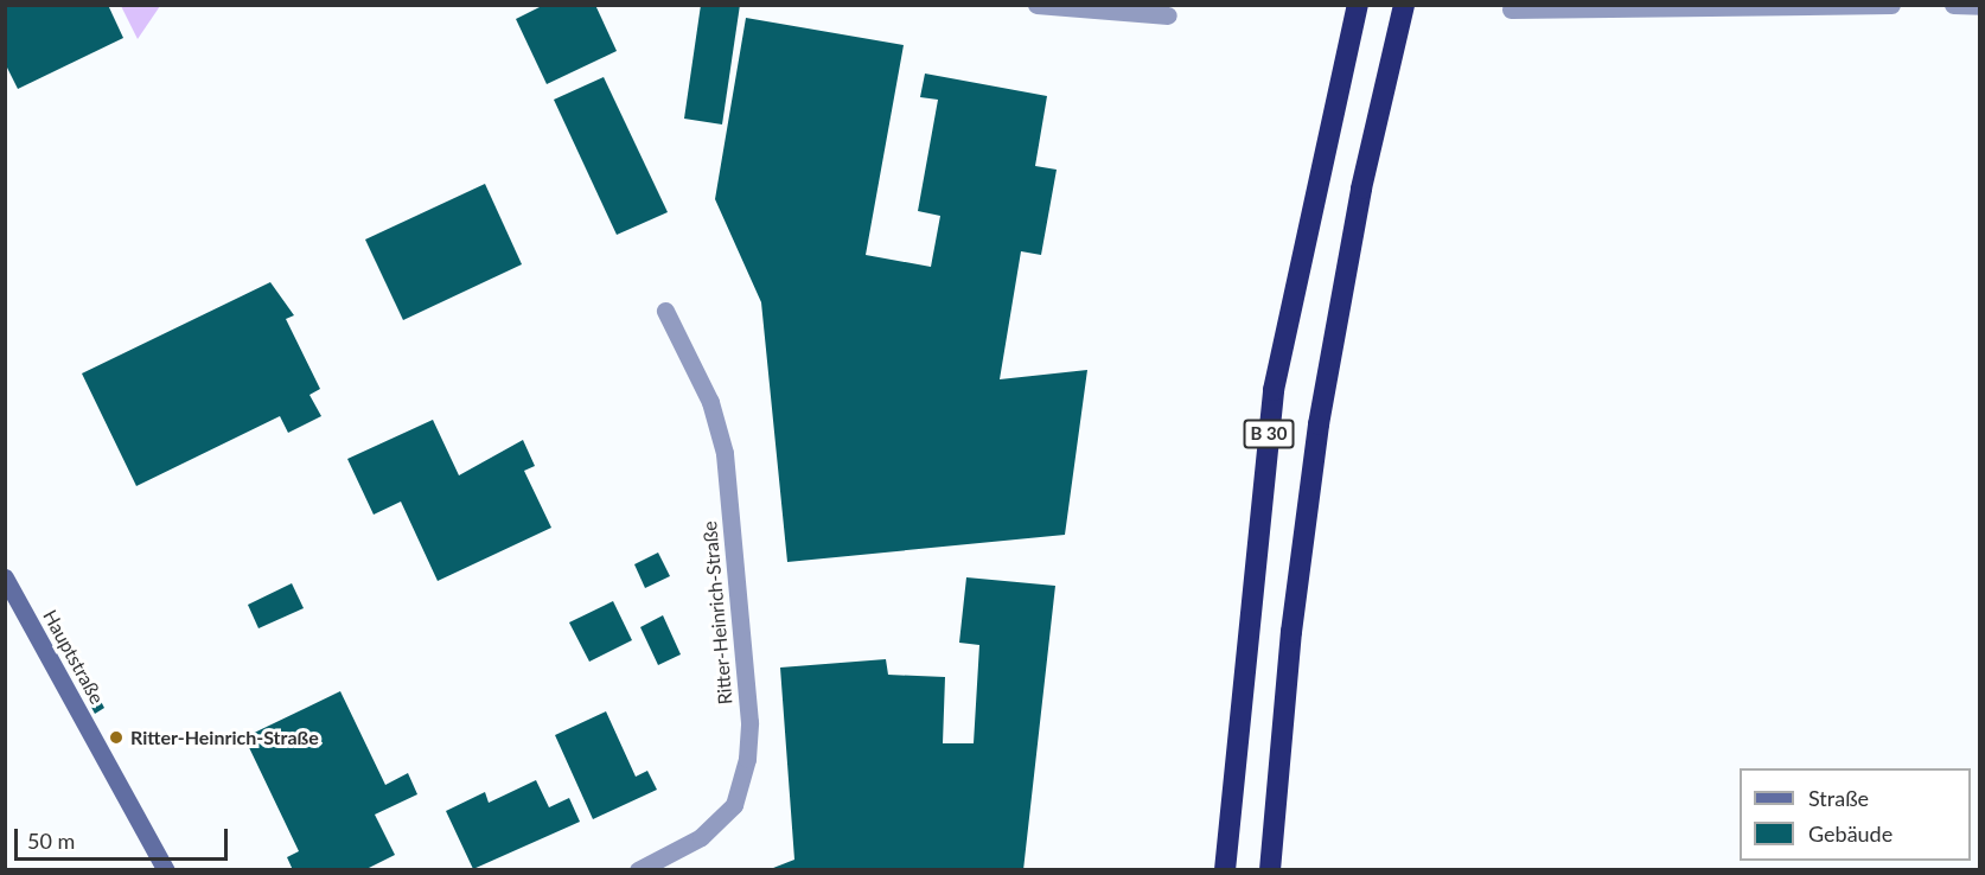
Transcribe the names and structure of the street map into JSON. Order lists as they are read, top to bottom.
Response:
{
  "streets": {
    "highway": ["B 30"],
    "main road": ["Hauptstraße"],
    "street": ["Ritter-Heinrich-Straße"]
  },
  "places": ["Ritter-Heinrich-Straße"],
  "legend": ["Straße", "Gebäude"],
  "scale_bar": "50 m"
}
